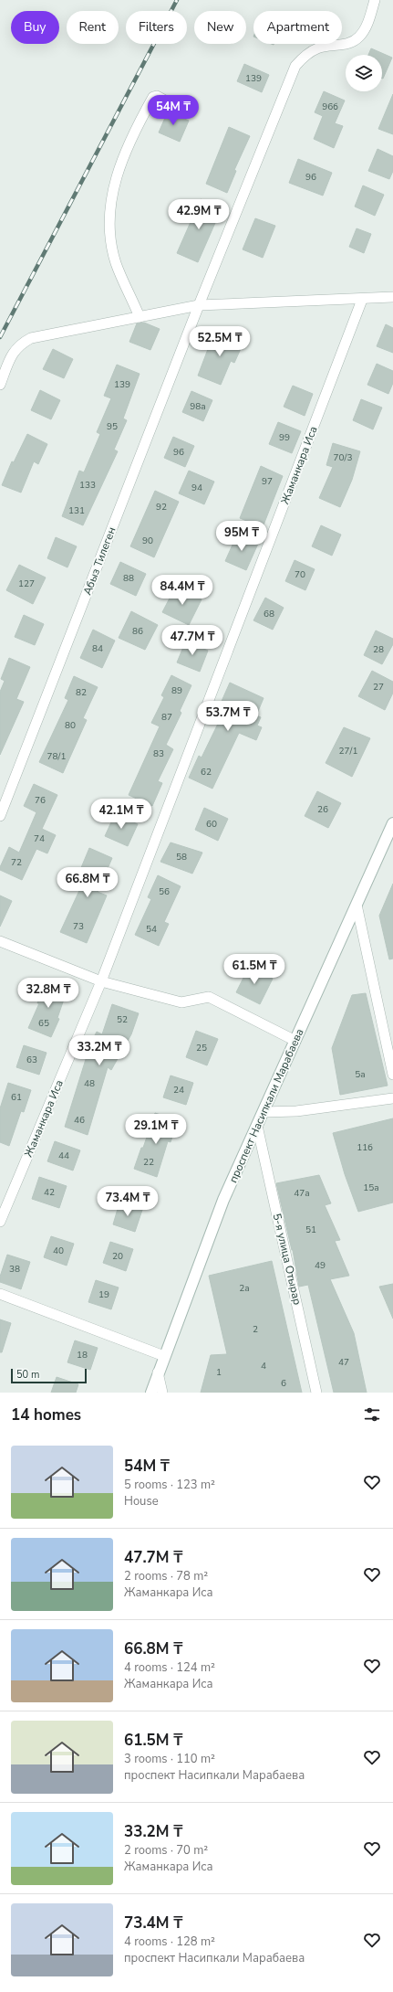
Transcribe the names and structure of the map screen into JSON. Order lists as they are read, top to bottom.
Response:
{
  "streets": {
    "main road": ["проспект Насипкали Марабаева"],
    "street": ["Жаманкара Иса", "Абыз Тилеген", "5-я улица Отырар"]
  },
  "crossings": [
    ["проспект Насипкали Марабаева", "5-я улица Отырар"]
  ],
  "house_numbers": [
    "139",
    "96б",
    "96",
    "139",
    "98а",
    "95",
    "99",
    "96",
    "70/3",
    "97",
    "133",
    "94",
    "92",
    "131",
    "90",
    "70",
    "88",
    "127",
    "68",
    "86",
    "84",
    "28",
    "27",
    "89",
    "82",
    "87",
    "80",
    "27/1",
    "83",
    "78/1",
    "62",
    "76",
    "26",
    "60",
    "74",
    "58",
    "72",
    "56",
    "73",
    "54",
    "52",
    "65",
    "25",
    "63",
    "5а",
    "48",
    "24",
    "61",
    "46",
    "11б",
    "44",
    "22",
    "15а",
    "42",
    "47а",
    "51",
    "40",
    "20",
    "49",
    "38",
    "2а",
    "19",
    "2",
    "18",
    "47",
    "4",
    "1",
    "6"
  ],
  "scale_bar": "50 m",
  "page": {
    "chip": [
      "Buy",
      "Rent",
      "Filters",
      "New",
      "Apartment"
    ],
    "price": [
      "54M ₸",
      "42.9M ₸",
      "52.5M ₸",
      "95M ₸",
      "84.4M ₸",
      "47.7M ₸",
      "53.7M ₸",
      "42.1M ₸",
      "66.8M ₸",
      "61.5M ₸",
      "32.8M ₸",
      "33.2M ₸",
      "29.1M ₸",
      "73.4M ₸"
    ],
    "scale": "50 m",
    "heading": "14 homes",
    "list": [
      {
        "name": "54M ₸",
        "note": "5 rooms · 123 m² · House"
      },
      {
        "name": "47.7M ₸",
        "note": "2 rooms · 78 m² · Жаманкара Иса"
      },
      {
        "name": "66.8M ₸",
        "note": "4 rooms · 124 m² · Жаманкара Иса"
      },
      {
        "name": "61.5M ₸",
        "note": "3 rooms · 110 m² · проспект Насипкали Марабаева"
      },
      {
        "name": "33.2M ₸",
        "note": "2 rooms · 70 m² · Жаманкара Иса"
      },
      {
        "name": "73.4M ₸",
        "note": "4 rooms · 128 m² · проспект Насипкали Марабаева"
      }
    ]
  }
}
